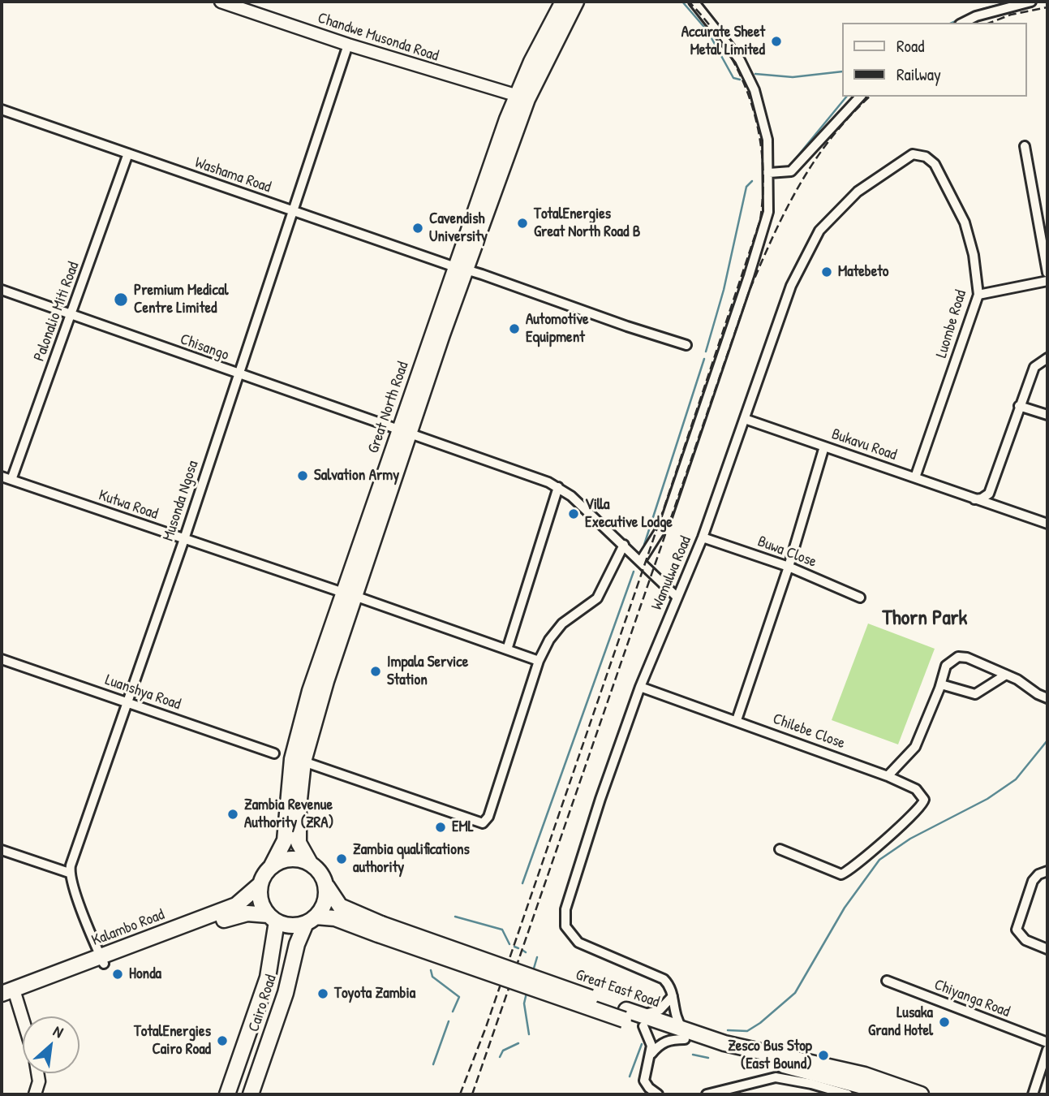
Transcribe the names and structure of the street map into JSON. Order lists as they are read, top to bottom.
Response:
{
  "streets": {
    "main road": [
      "Great North Road",
      "Kalambo Road",
      "Great East Road",
      "Cairo Road"
    ],
    "street": [
      "Chandwe Musonda Road",
      "Washama Road",
      "Palonalio Miti Road",
      "Luombe Road",
      "Chisango",
      "Bukavu Road",
      "Musonda Ngosa",
      "Kutwa Road",
      "Buwa Close",
      "Wamulwa Road",
      "Luanshya Road",
      "Chilebe Close",
      "Chiyanga Road"
    ]
  },
  "crossings": [
    ["Chandwe Musonda Road", "Great North Road"],
    ["Chandwe Musonda Road", "Musonda Ngosa"],
    ["Washama Road", "Palonalio Miti Road"],
    ["Washama Road", "Great North Road"],
    ["Washama Road", "Musonda Ngosa"],
    ["Palonalio Miti Road", "Chisango"],
    ["Palonalio Miti Road", "Kutwa Road"],
    ["Luombe Road", "Bukavu Road"],
    ["Luombe Road", "Wamulwa Road"],
    ["Chisango", "Great North Road"],
    ["Chisango", "Musonda Ngosa"],
    ["Great North Road", "Kutwa Road"],
    ["Great North Road", "Kalambo Road"],
    ["Great North Road", "Great East Road"],
    ["Great North Road", "Cairo Road"],
    ["Bukavu Road", "Wamulwa Road"],
    ["Musonda Ngosa", "Kutwa Road"],
    ["Musonda Ngosa", "Luanshya Road"],
    ["Buwa Close", "Wamulwa Road"],
    ["Wamulwa Road", "Chilebe Close"],
    ["Wamulwa Road", "Great East Road"],
    ["Kalambo Road", "Great East Road"],
    ["Kalambo Road", "Cairo Road"],
    ["Great East Road", "Cairo Road"]
  ],
  "districts": ["Thorn Park"],
  "places": [
    "Accurate Sheet Metal Limited",
    "TotalEnergies Great North Road B",
    "Cavendish University",
    "Matebeto",
    "Premium Medical Centre Limited",
    "Automotive Equipment",
    "Salvation Army",
    "Villa Executive Lodge",
    "Impala Service Station",
    "Zambia Revenue Authority (ZRA)",
    "EML",
    "Zambia qualifications authority",
    "Honda",
    "Toyota Zambia",
    "Lusaka Grand Hotel",
    "TotalEnergies Cairo Road",
    "Zesco Bus Stop (East Bound)"
  ],
  "legend": ["Road", "Railway"],
  "north": "top right"
}
